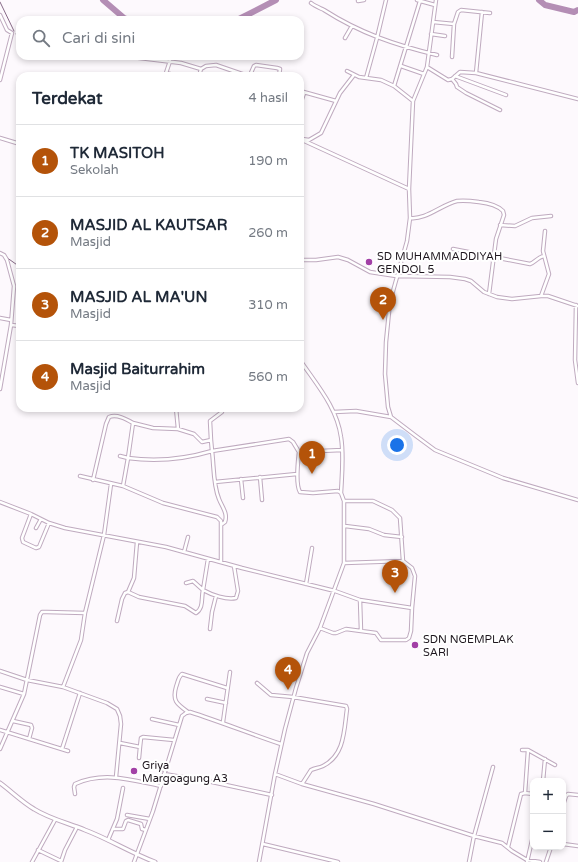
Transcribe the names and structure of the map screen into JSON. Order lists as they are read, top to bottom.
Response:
{
  "places": ["SD MUHAMMADDIYAH GENDOL 5", "SDN NGEMPLAK SARI", "Griya Margoagung A3"],
  "page": {
    "search": "Cari di sini",
    "heading": ["Terdekat", "4 hasil"],
    "list": [
      {
        "mark": "1",
        "name": "TK MASITOH",
        "note": "Sekolah",
        "value": "190 m"
      },
      {
        "mark": "2",
        "name": "MASJID AL KAUTSAR",
        "note": "Masjid",
        "value": "260 m"
      },
      {
        "mark": "3",
        "name": "MASJID AL MA'UN",
        "note": "Masjid",
        "value": "310 m"
      },
      {
        "mark": "4",
        "name": "Masjid Baiturrahim",
        "note": "Masjid",
        "value": "560 m"
      }
    ],
    "pins": [
      "2",
      "1",
      "3",
      "4"
    ],
    "map_buttons": ["+", "−"]
  }
}
